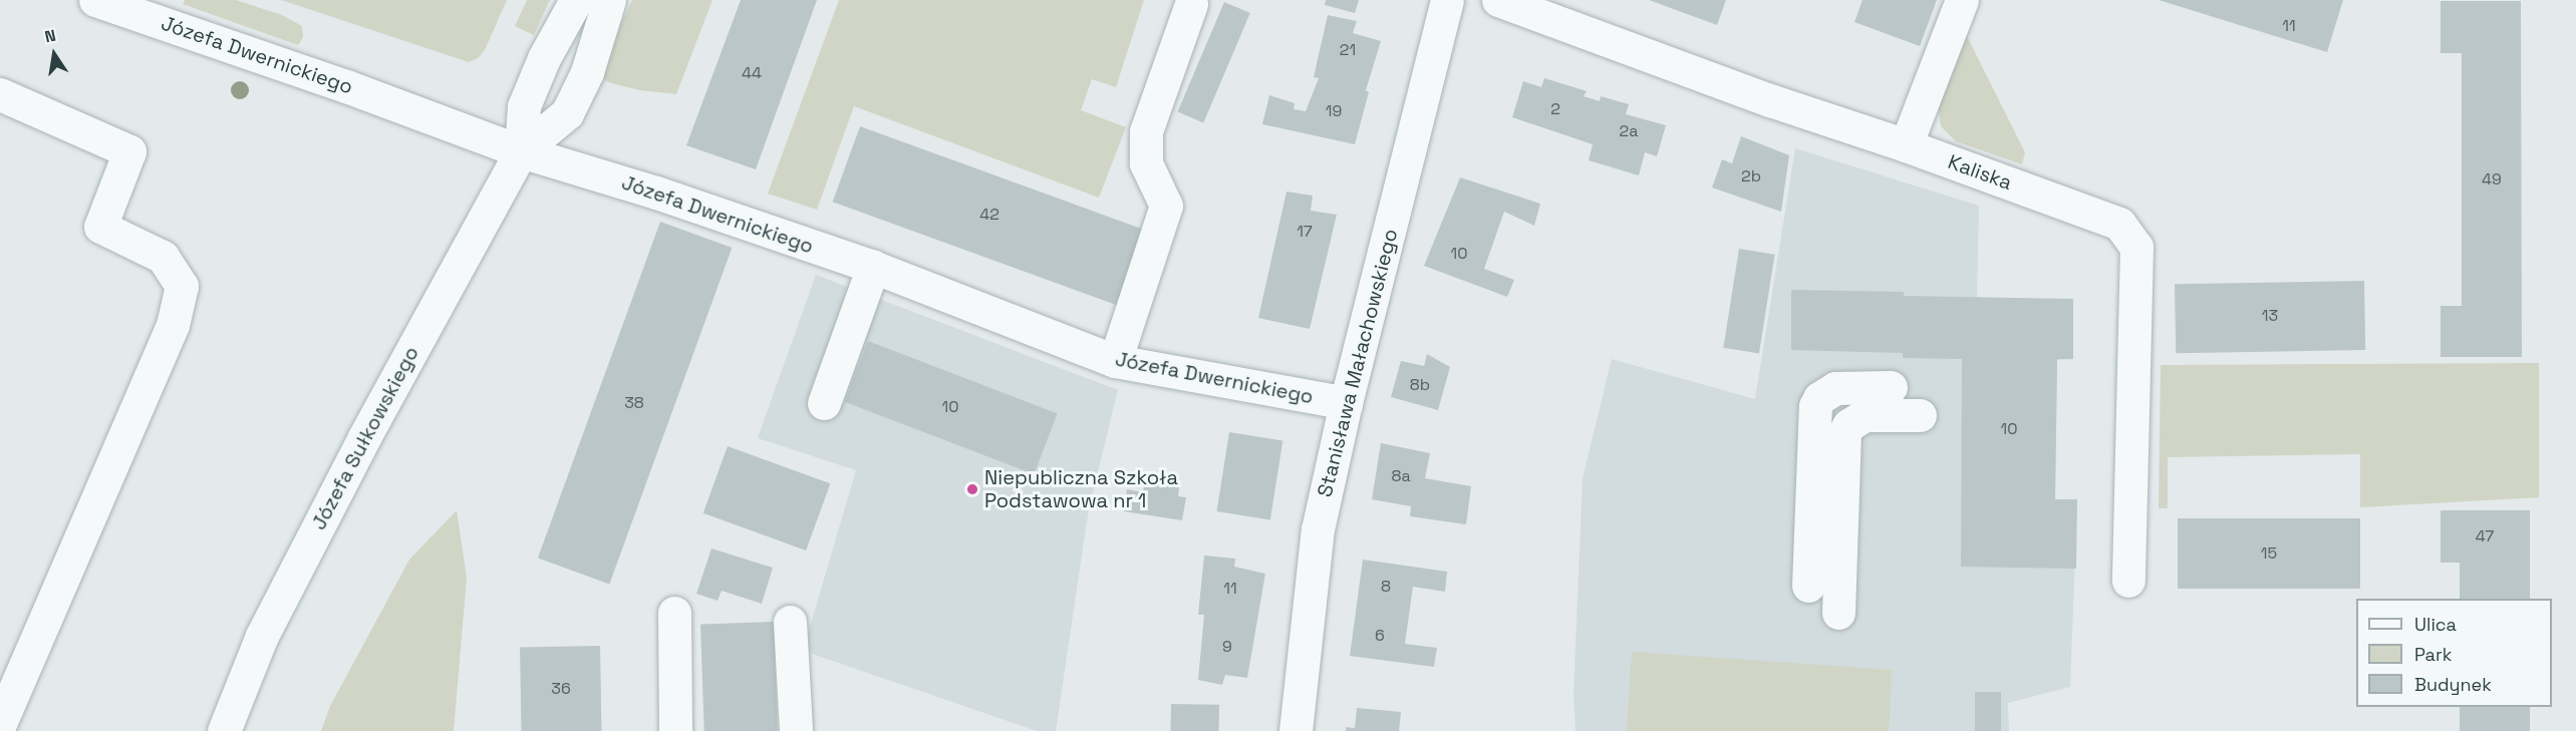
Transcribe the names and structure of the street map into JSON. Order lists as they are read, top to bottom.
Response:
{
  "streets": {
    "street": [
      "Józefa Dwernickiego",
      "Kaliska",
      "Stanisława Małachowskiego",
      "Józefa Sułkowskiego"
    ]
  },
  "crossings": [
    ["Józefa Dwernickiego", "Stanisława Małachowskiego"],
    ["Józefa Dwernickiego", "Józefa Sułkowskiego"]
  ],
  "places": ["Niepubliczna Szkoła Podstawowa nr 1"],
  "house_numbers": [
    "11",
    "21",
    "44",
    "2",
    "19",
    "2a",
    "2b",
    "49",
    "42",
    "17",
    "10",
    "13",
    "8b",
    "38",
    "10",
    "10",
    "8a",
    "47",
    "15",
    "8",
    "11",
    "6",
    "9",
    "36"
  ],
  "legend": ["Ulica", "Park", "Budynek"],
  "north": "top"
}
